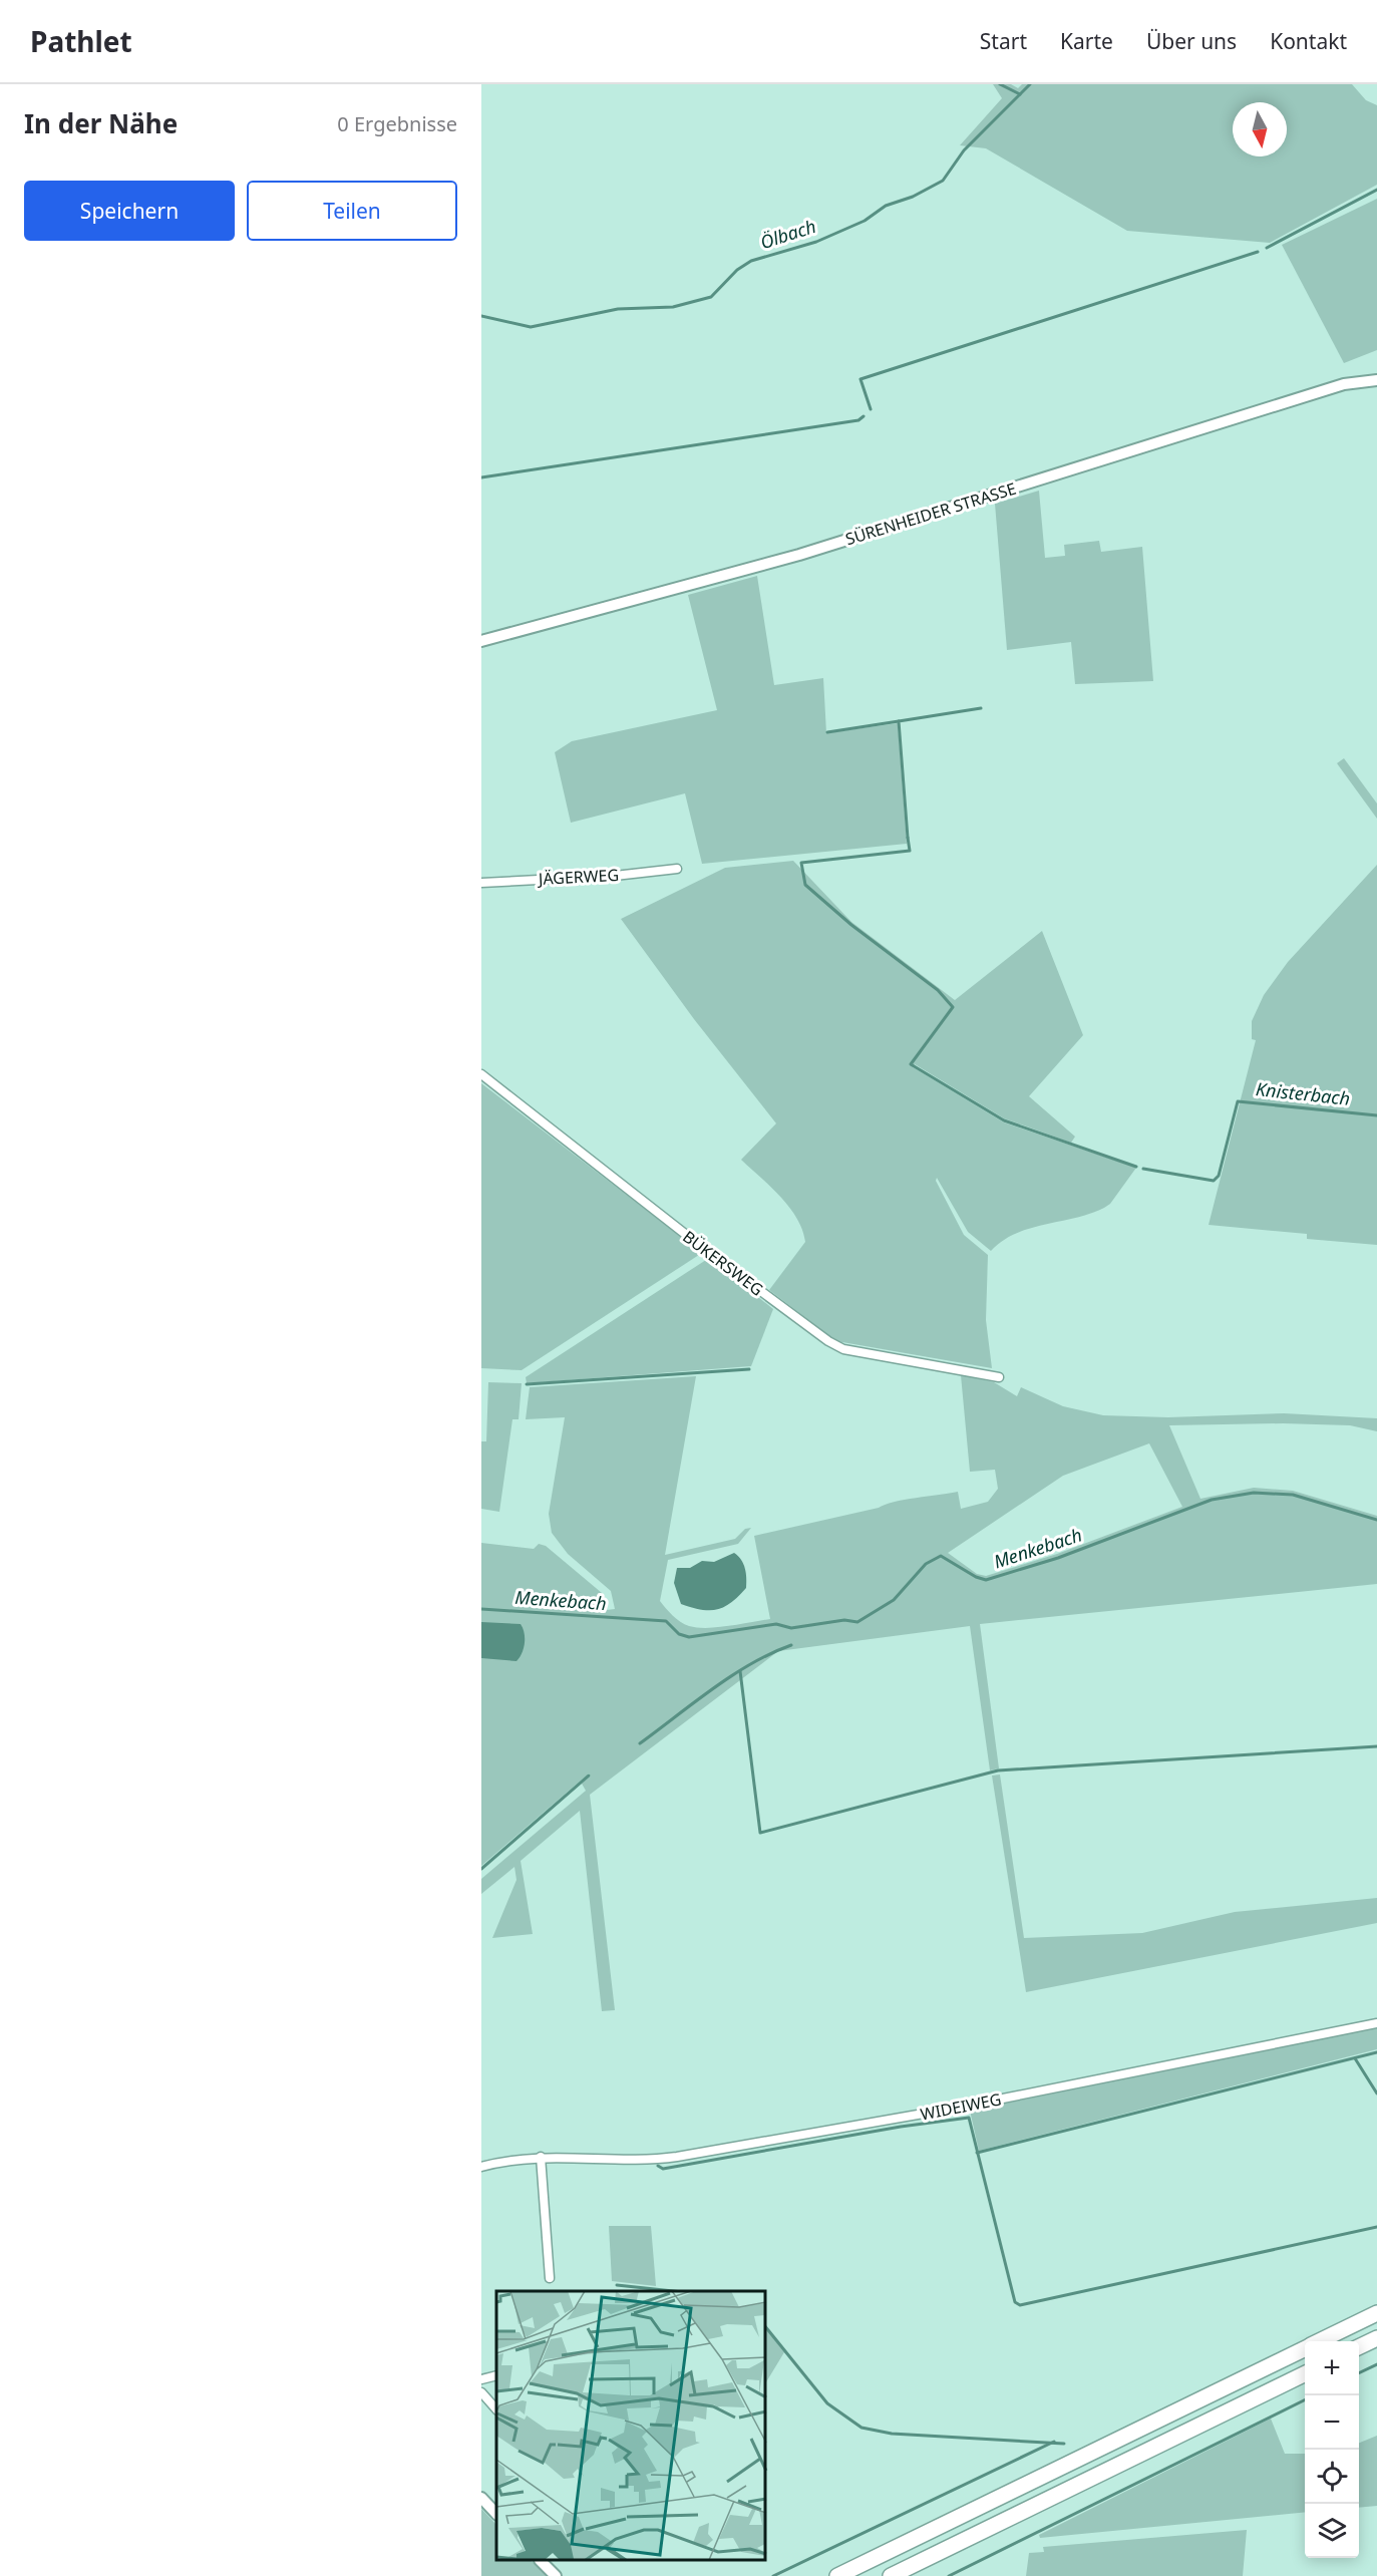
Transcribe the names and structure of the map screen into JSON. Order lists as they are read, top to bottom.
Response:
{
  "streets": {
    "main road": ["SÜRENHEIDER STRASSE"],
    "street": ["JÄGERWEG", "BÜKERSWEG", "WIDEIWEG"]
  },
  "water": ["Ölbach", "Knisterbach", "Menkebach"],
  "north": "bottom",
  "page": {
    "header": "Pathlet",
    "nav": [
      "Start",
      "Karte",
      "Über uns",
      "Kontakt"
    ],
    "heading": ["In der Nähe", "0 Ergebnisse"],
    "buttons": ["Speichern", "Teilen"],
    "map_buttons": ["+", "−"]
  }
}
